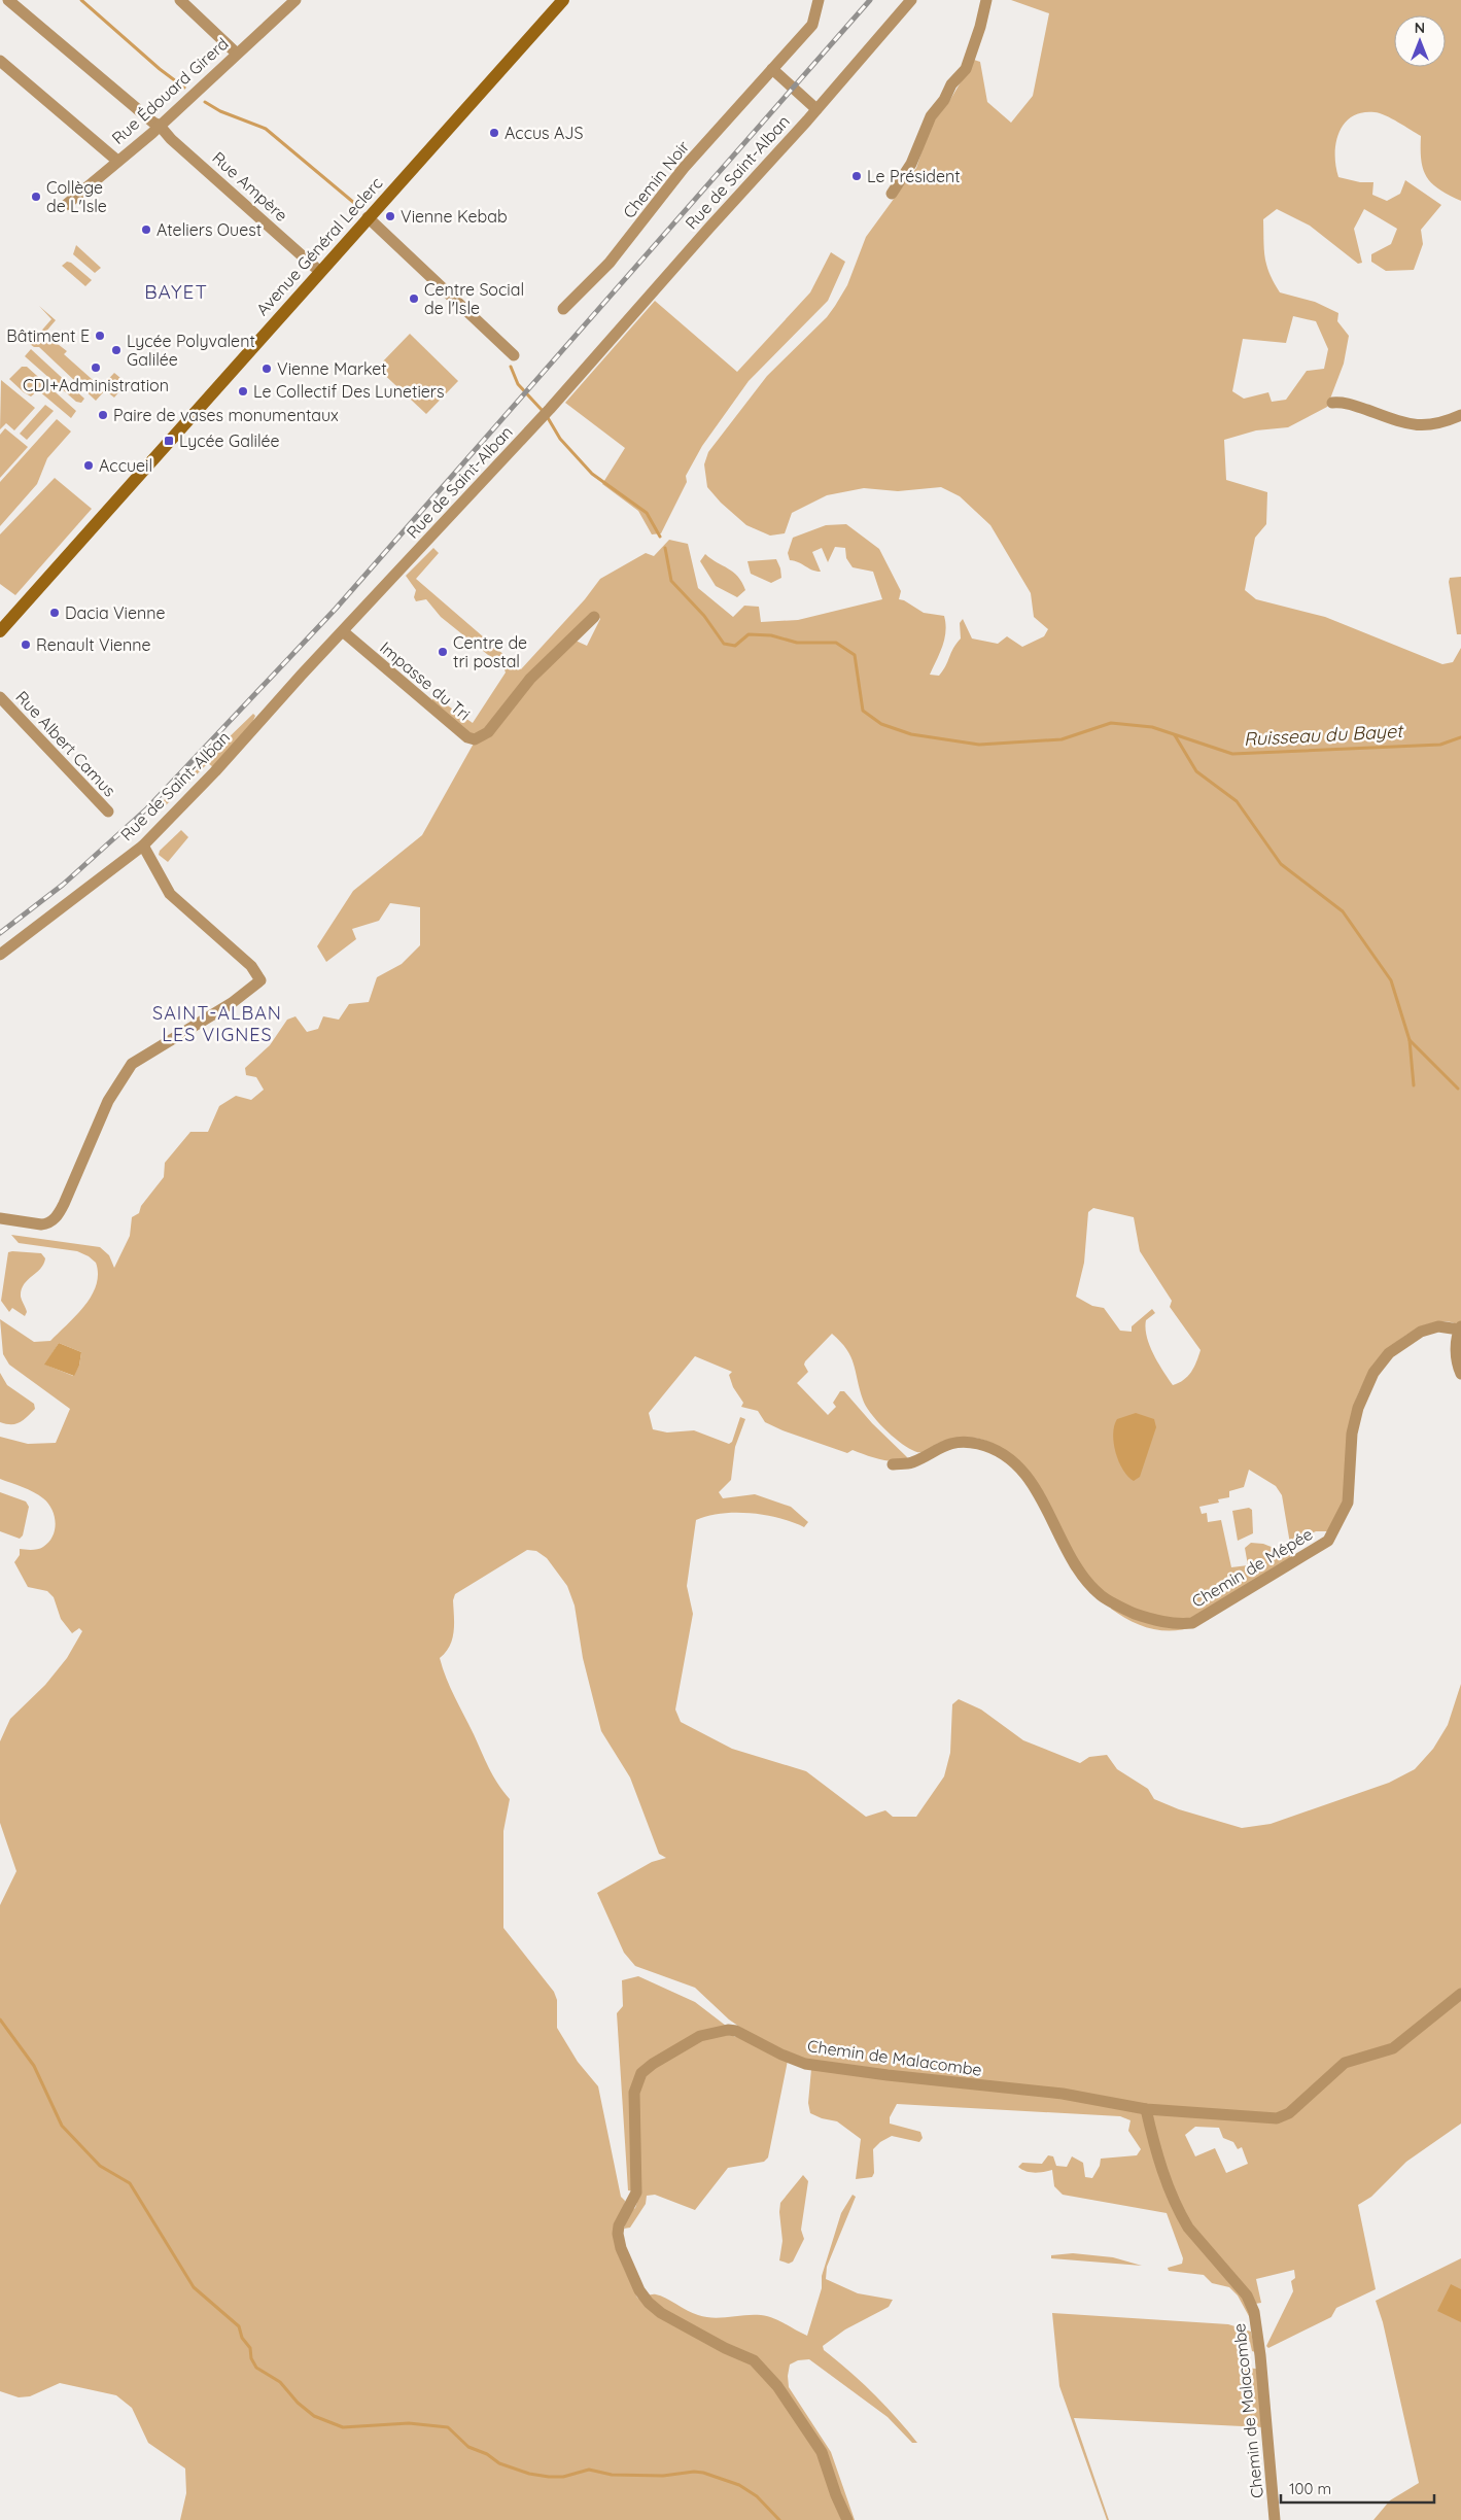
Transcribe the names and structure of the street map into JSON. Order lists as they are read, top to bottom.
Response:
{
  "streets": {
    "main road": ["Avenue Général Leclerc"],
    "street": [
      "Rue Édouard Girerd",
      "Rue de Saint-Alban",
      "Chemin Noir",
      "Rue Ampère",
      "Impasse du Tri",
      "Rue Albert Camus",
      "Chemin de Mépée",
      "Chemin de Malacombe"
    ]
  },
  "crossings": [
    ["Rue Édouard Girerd", "Rue Ampère"],
    ["Rue de Saint-Alban", "Impasse du Tri"],
    ["Rue Ampère", "Avenue Général Leclerc"]
  ],
  "districts": ["BAYET", "SAINT-ALBAN LES VIGNES"],
  "water": ["Ruisseau du Bayet"],
  "places": {
    "other": [
      "Accus AJS",
      "Le Président",
      "Collège de L'Isle",
      "Vienne Kebab",
      "Ateliers Ouest",
      "Centre Social de l'Isle",
      "Bâtiment E",
      "Lycée Polyvalent Galilée",
      "CDI+Administration",
      "Vienne Market",
      "Le Collectif Des Lunetiers",
      "Paire de vases monumentaux",
      "Accueil",
      "Dacia Vienne",
      "Renault Vienne",
      "Centre de tri postal"
    ],
    "transit": ["Lycée Galilée"]
  },
  "scale_bar": "100 m",
  "north": "top"
}
